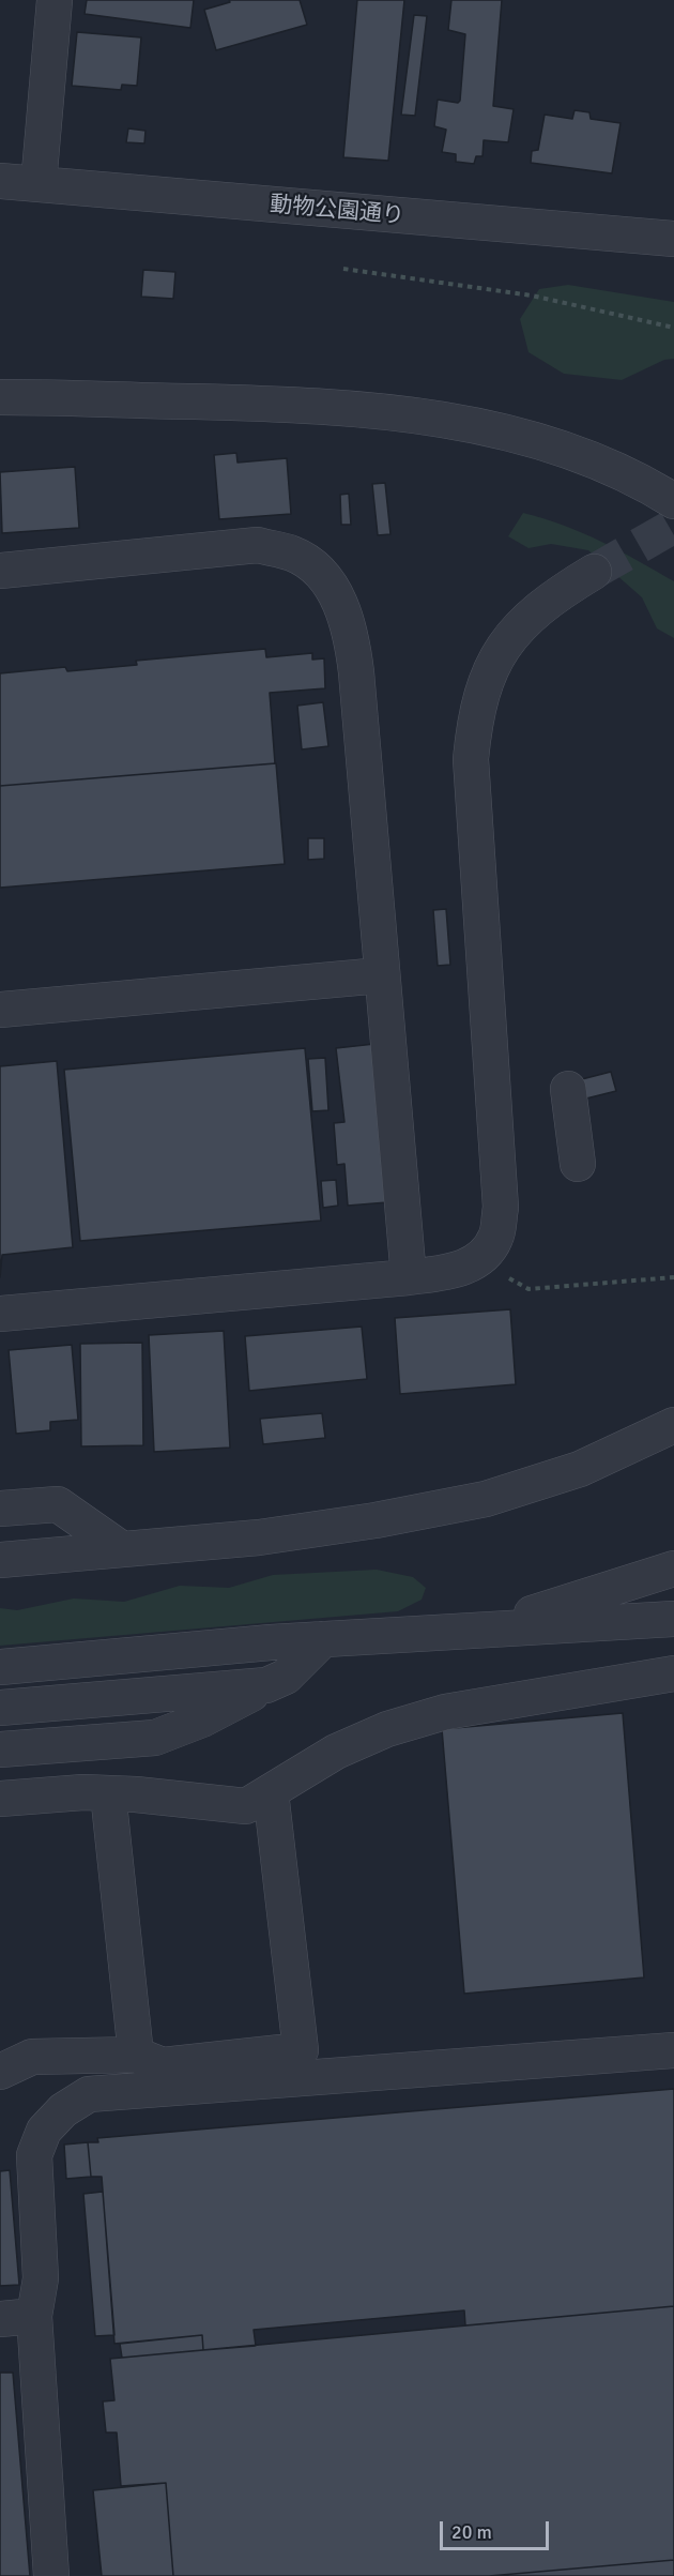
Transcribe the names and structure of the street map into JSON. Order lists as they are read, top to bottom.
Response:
{
  "streets": {
    "street": ["動物公園通り"]
  },
  "scale_bar": "20 m"
}
